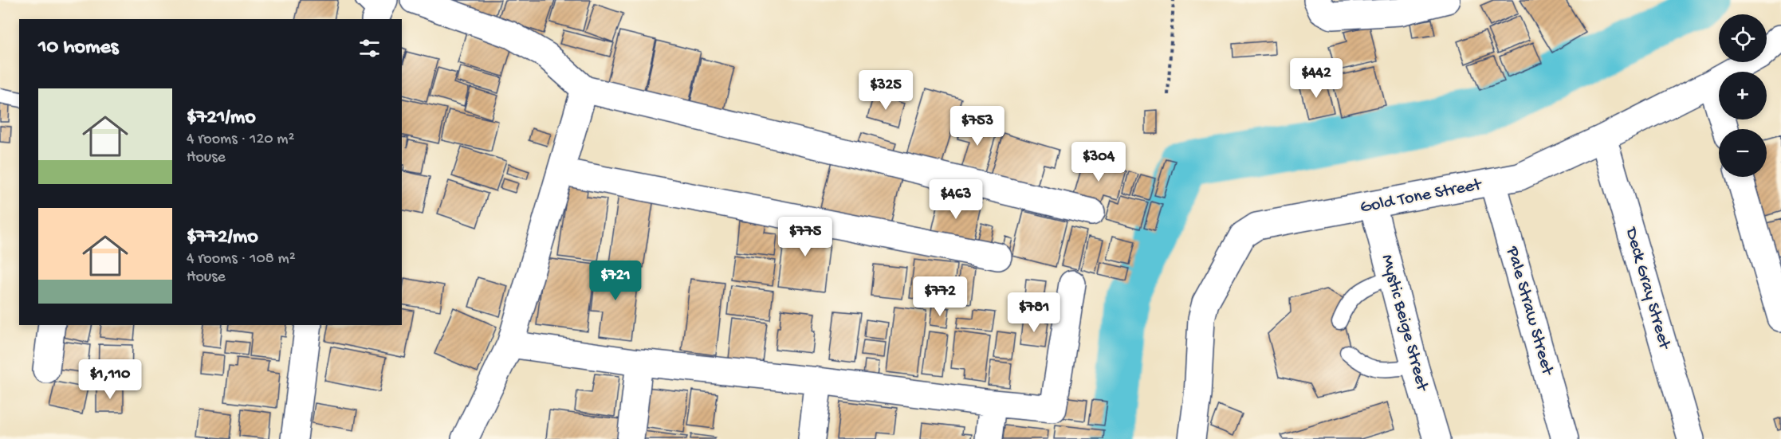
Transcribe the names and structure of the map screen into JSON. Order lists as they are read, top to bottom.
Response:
{
  "streets": {
    "street": [
      "Gold Tone Street",
      "Deck Gray Street",
      "Pale Straw Street",
      "Mystic Beige Street"
    ]
  },
  "crossings": [
    ["Gold Tone Street", "Deck Gray Street"],
    ["Gold Tone Street", "Pale Straw Street"],
    ["Gold Tone Street", "Mystic Beige Street"]
  ],
  "page": {
    "map_buttons": ["+", "−"],
    "heading": "10 homes",
    "price": [
      "$442",
      "$325",
      "$753",
      "$304",
      "$463",
      "$775",
      "$721",
      "$772",
      "$781",
      "$1,110"
    ],
    "list": [
      {
        "name": "$721/mo",
        "note": "4 rooms · 120 m² · House"
      },
      {
        "name": "$772/mo",
        "note": "4 rooms · 108 m² · House"
      }
    ]
  }
}
